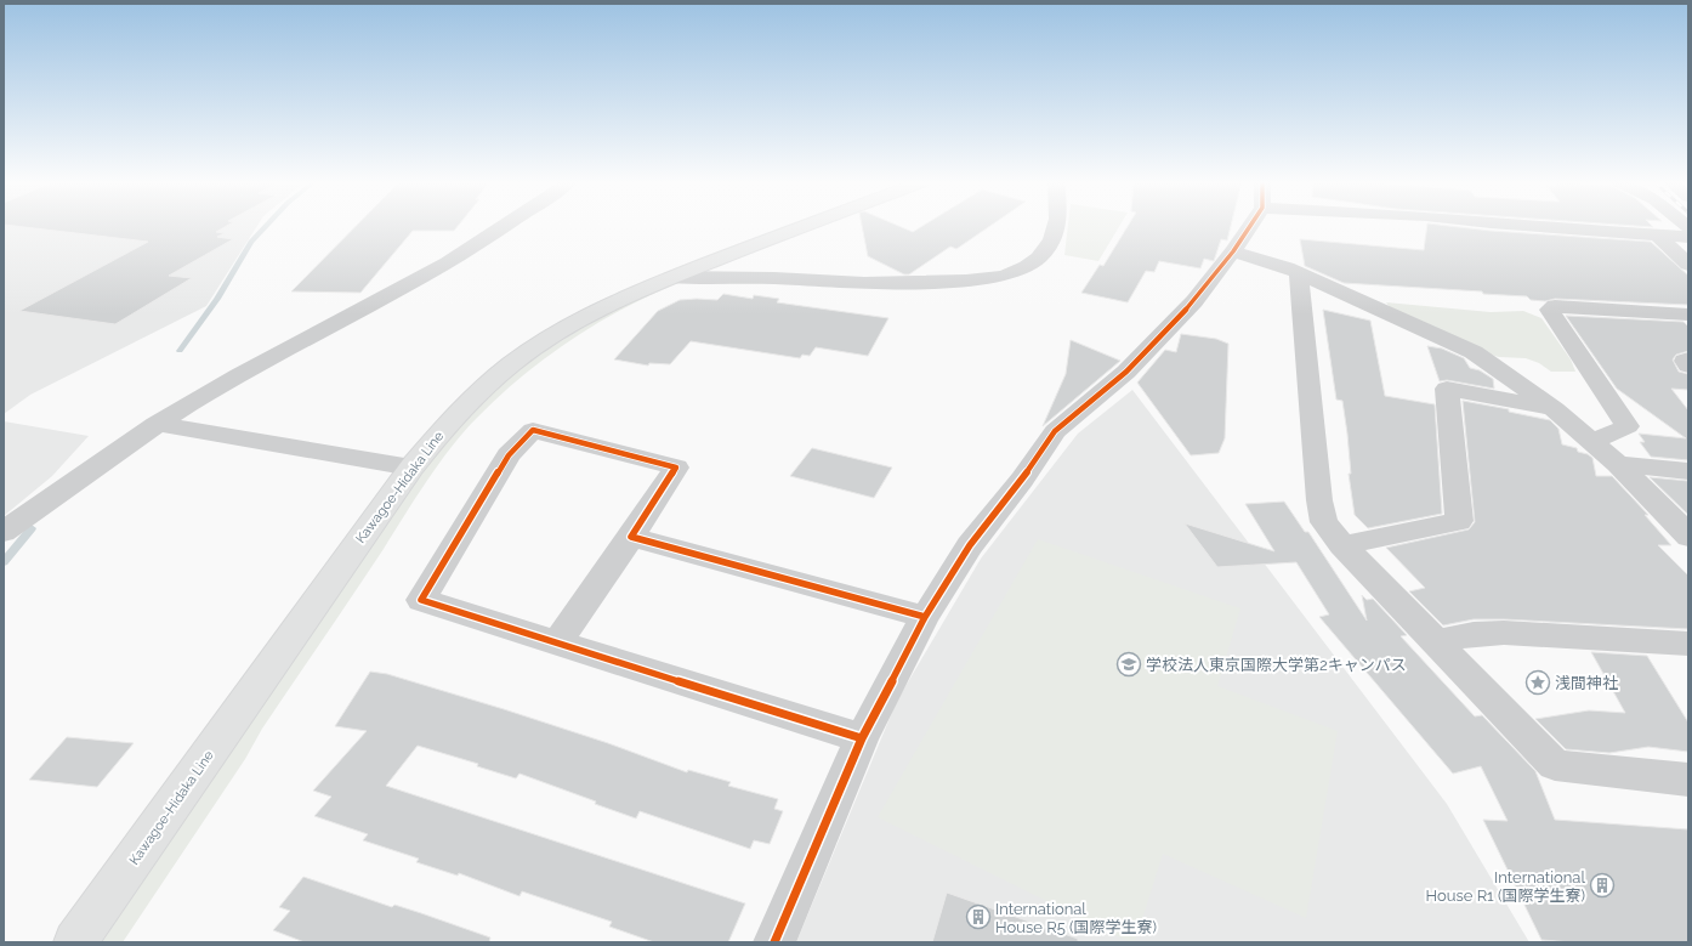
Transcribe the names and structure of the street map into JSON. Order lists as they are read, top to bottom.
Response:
{
  "streets": {
    "main road": ["Kawagoe-Hidaka Line"]
  },
  "places": {
    "school or university": ["学校法人東京国際大学第2キャンパス"],
    "place": ["浅間神社"],
    "building": ["International House R1 (国際学生寮)", "International House R5 (国際学生寮)"]
  }
}
